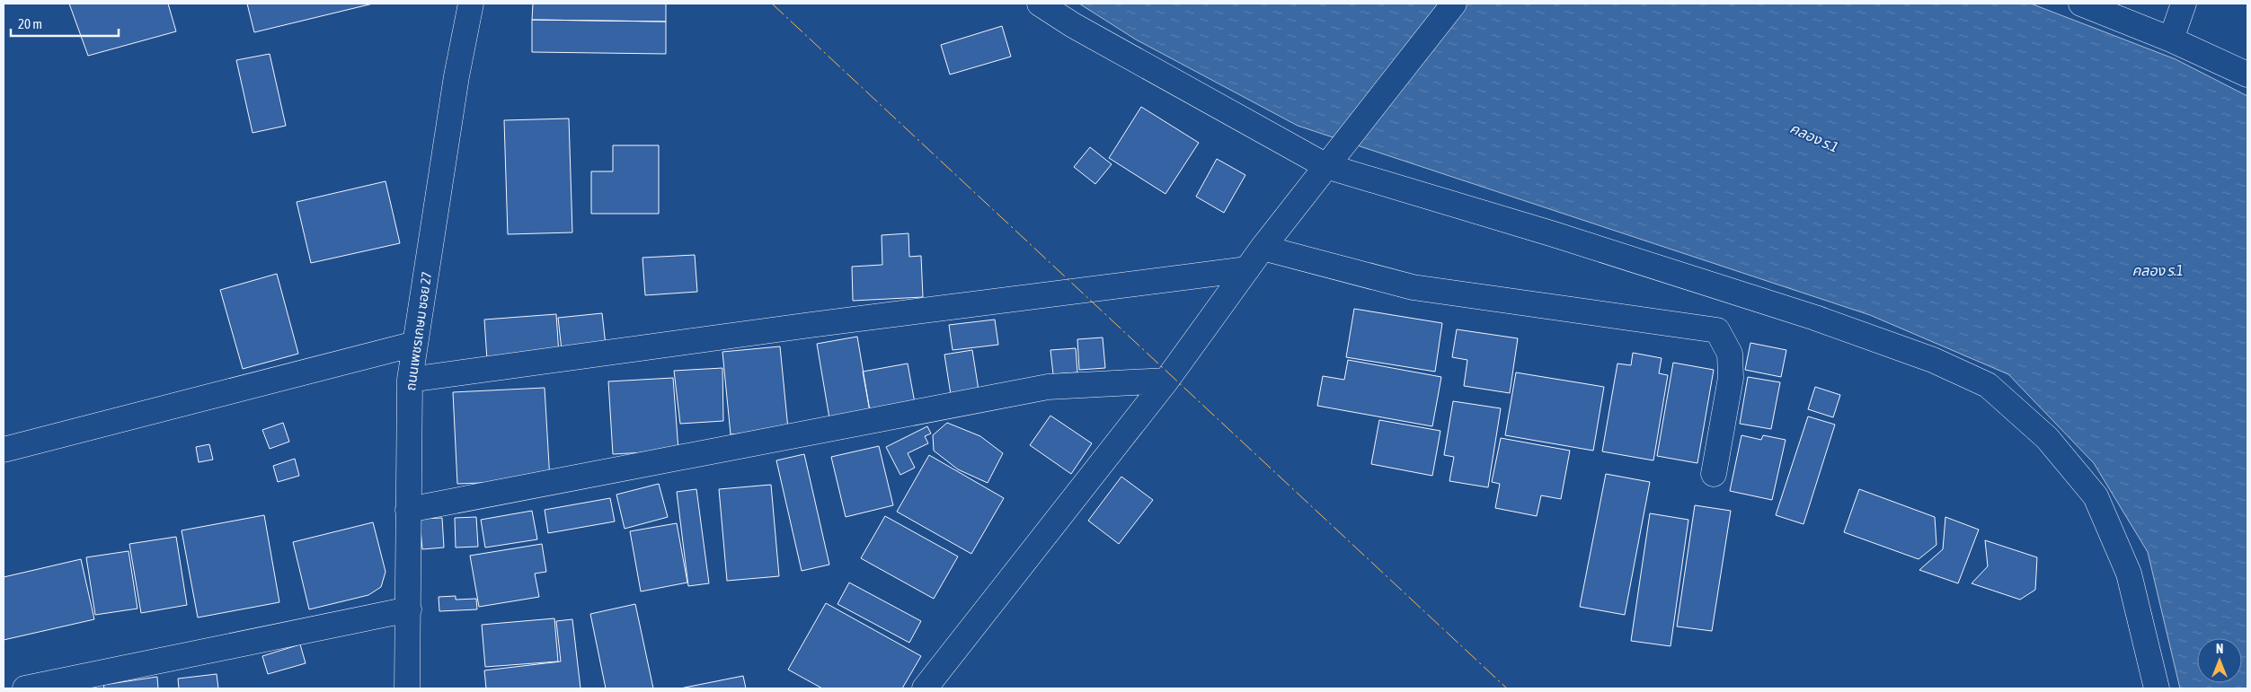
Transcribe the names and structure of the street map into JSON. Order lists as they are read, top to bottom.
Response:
{
  "streets": {
    "street": ["ถนนเพชรเกษม ซอย 27"]
  },
  "water": ["คลอง ร.1"],
  "scale_bar": "20 m",
  "north": "top"
}
